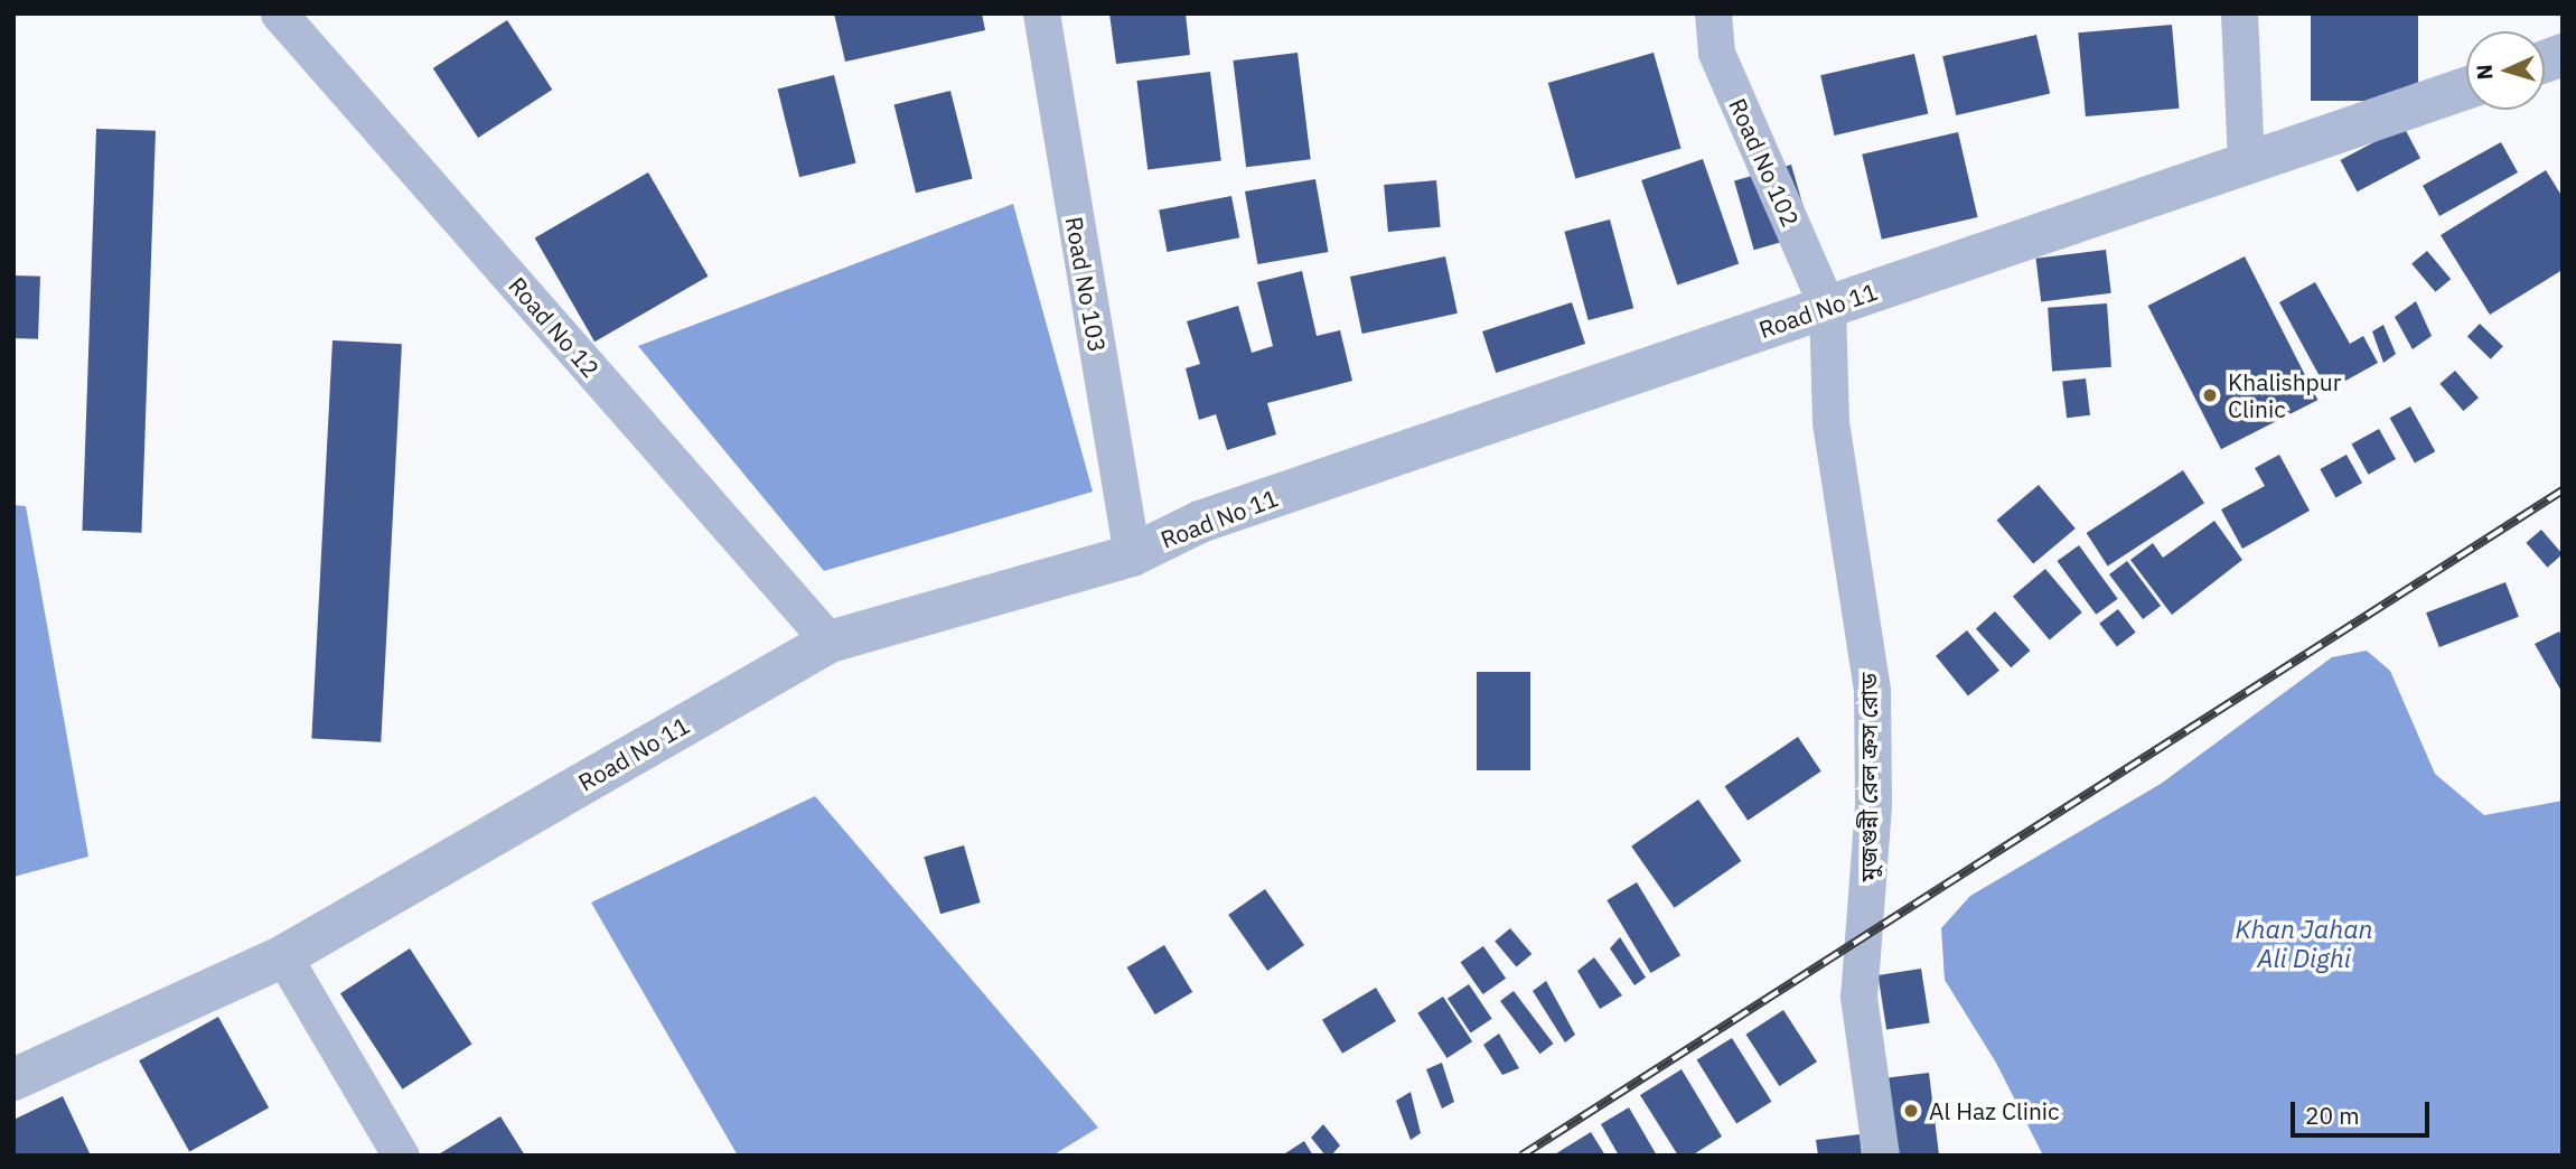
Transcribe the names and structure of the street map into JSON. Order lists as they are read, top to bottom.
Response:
{
  "streets": {
    "street": [
      "Road No 102",
      "Road No 103",
      "Road No 11",
      "Road No 12",
      "মুজগুন্নী রেল ক্রস রোড"
    ]
  },
  "crossings": [
    ["Road No 102", "Road No 11"],
    ["Road No 102", "মুজগুন্নী রেল ক্রস রোড"],
    ["Road No 103", "Road No 11"],
    ["Road No 11", "Road No 12"],
    ["Road No 11", "মুজগুন্নী রেল ক্রস রোড"]
  ],
  "water": ["Khan Jahan Ali Dighi"],
  "places": ["Khalishpur Clinic", "Al Haz Clinic"],
  "scale_bar": "20 m",
  "north": "left"
}
